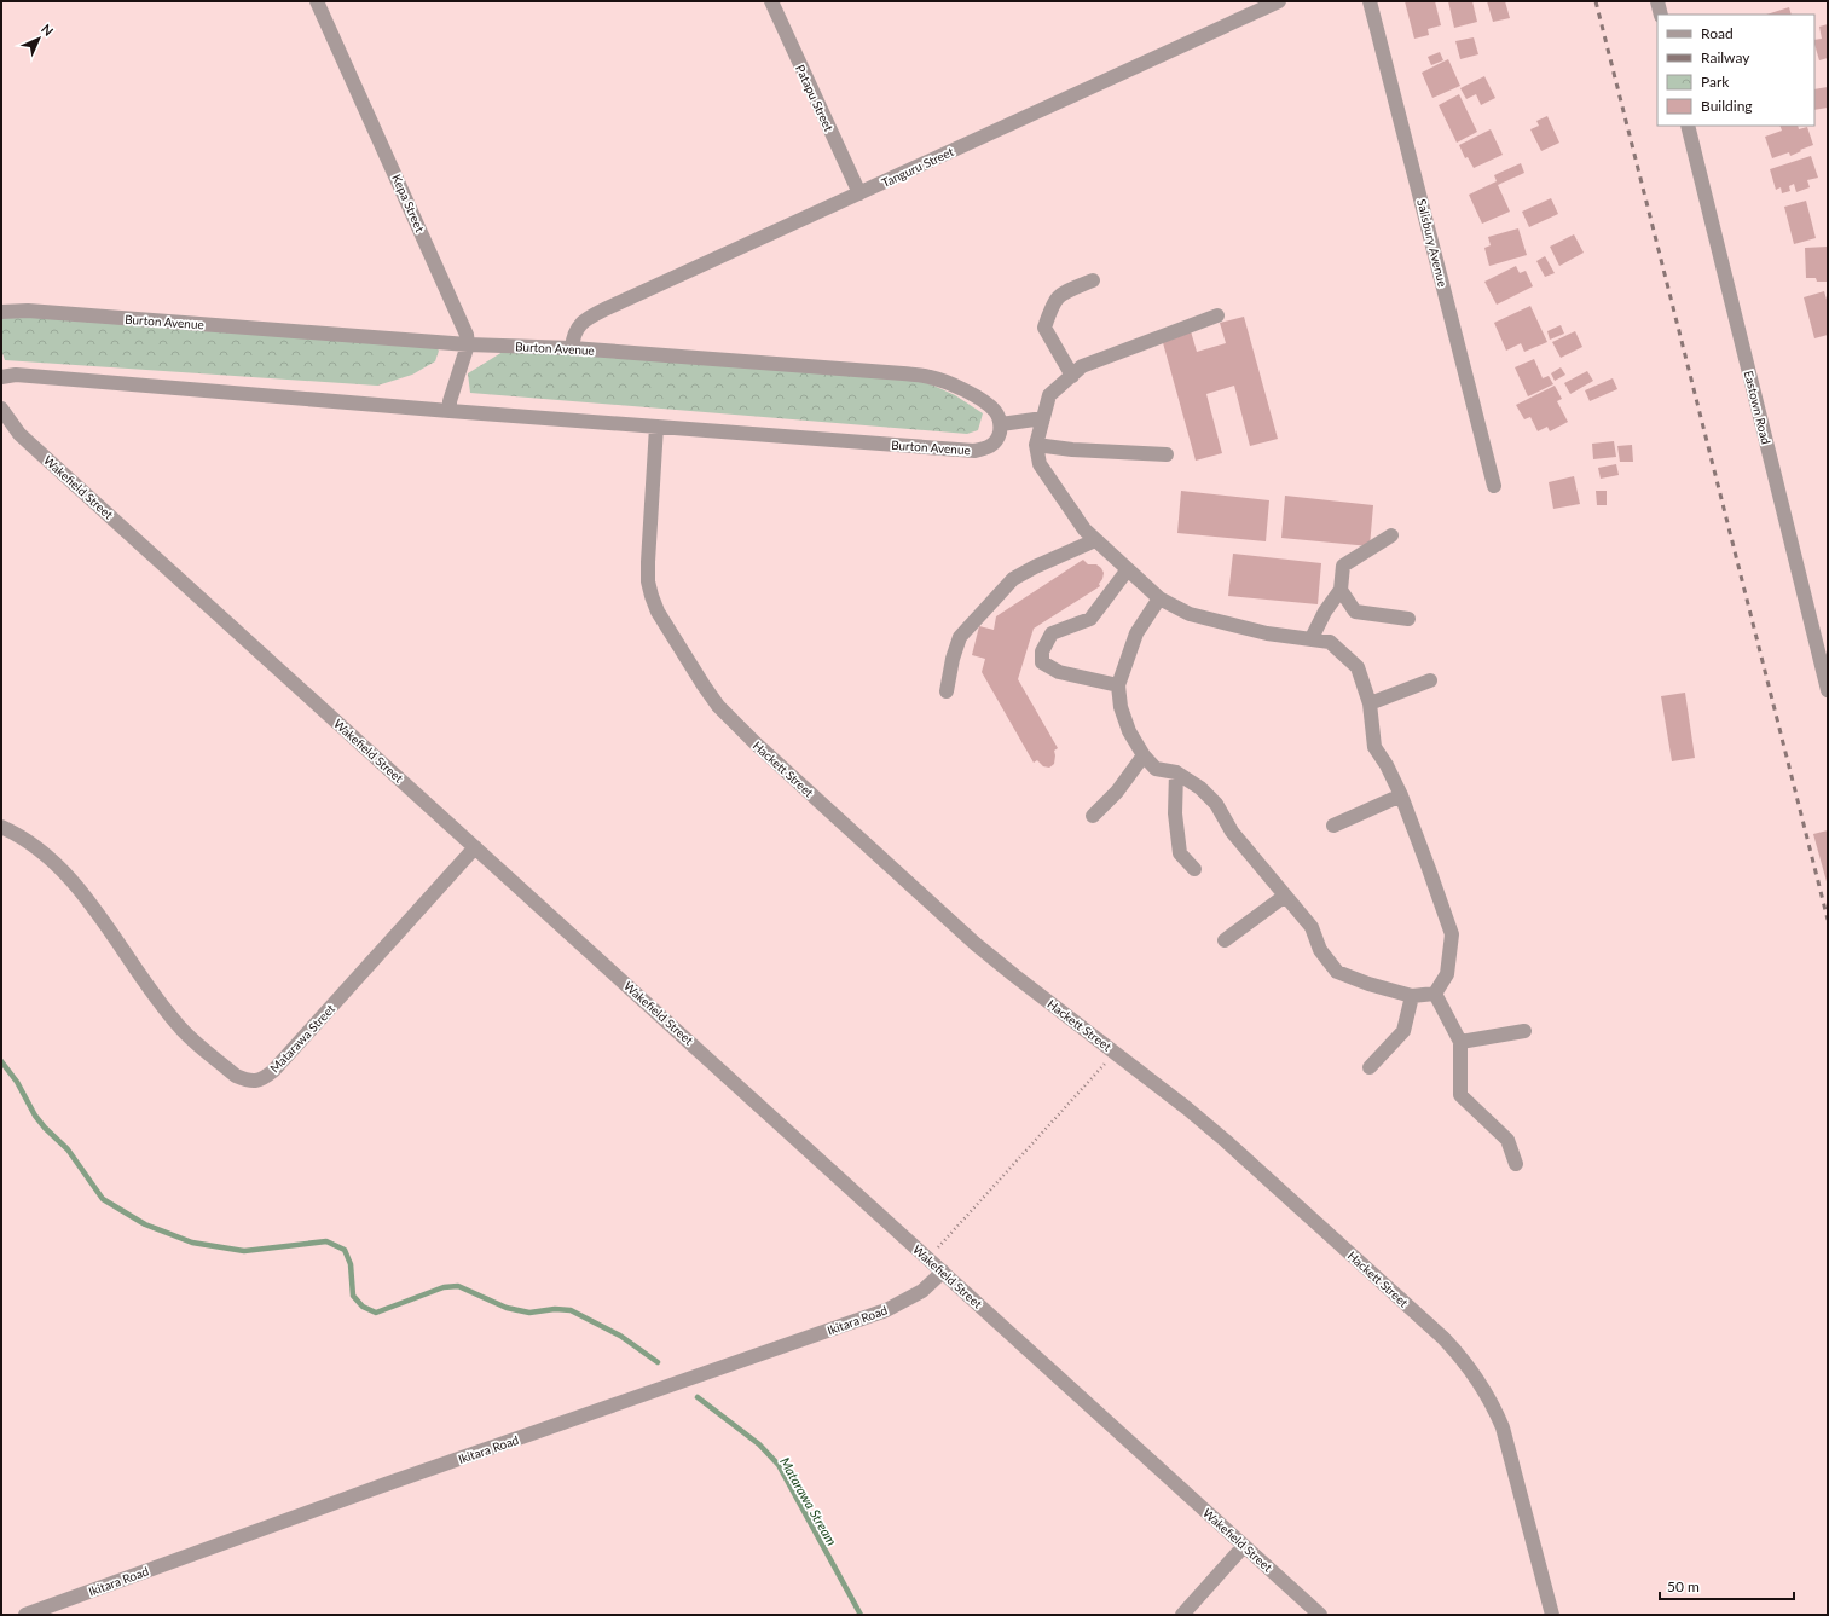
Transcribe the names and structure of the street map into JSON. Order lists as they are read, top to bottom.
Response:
{
  "streets": {
    "street": [
      "Patapu Street",
      "Tanguru Street",
      "Kepa Street",
      "Salisbury Avenue",
      "Burton Avenue",
      "Eastown Road",
      "Wakefield Street",
      "Hackett Street",
      "Matarawa Street",
      "Ikitara Road"
    ]
  },
  "crossings": [
    ["Patapu Street", "Tanguru Street"],
    ["Tanguru Street", "Burton Avenue"],
    ["Kepa Street", "Burton Avenue"],
    ["Burton Avenue", "Hackett Street"],
    ["Wakefield Street", "Matarawa Street"],
    ["Wakefield Street", "Ikitara Road"]
  ],
  "water": ["Matarawa Stream"],
  "legend": [
    "Road",
    "Railway",
    "Park",
    "Building"
  ],
  "scale_bar": "50 m",
  "north": "top right"
}
